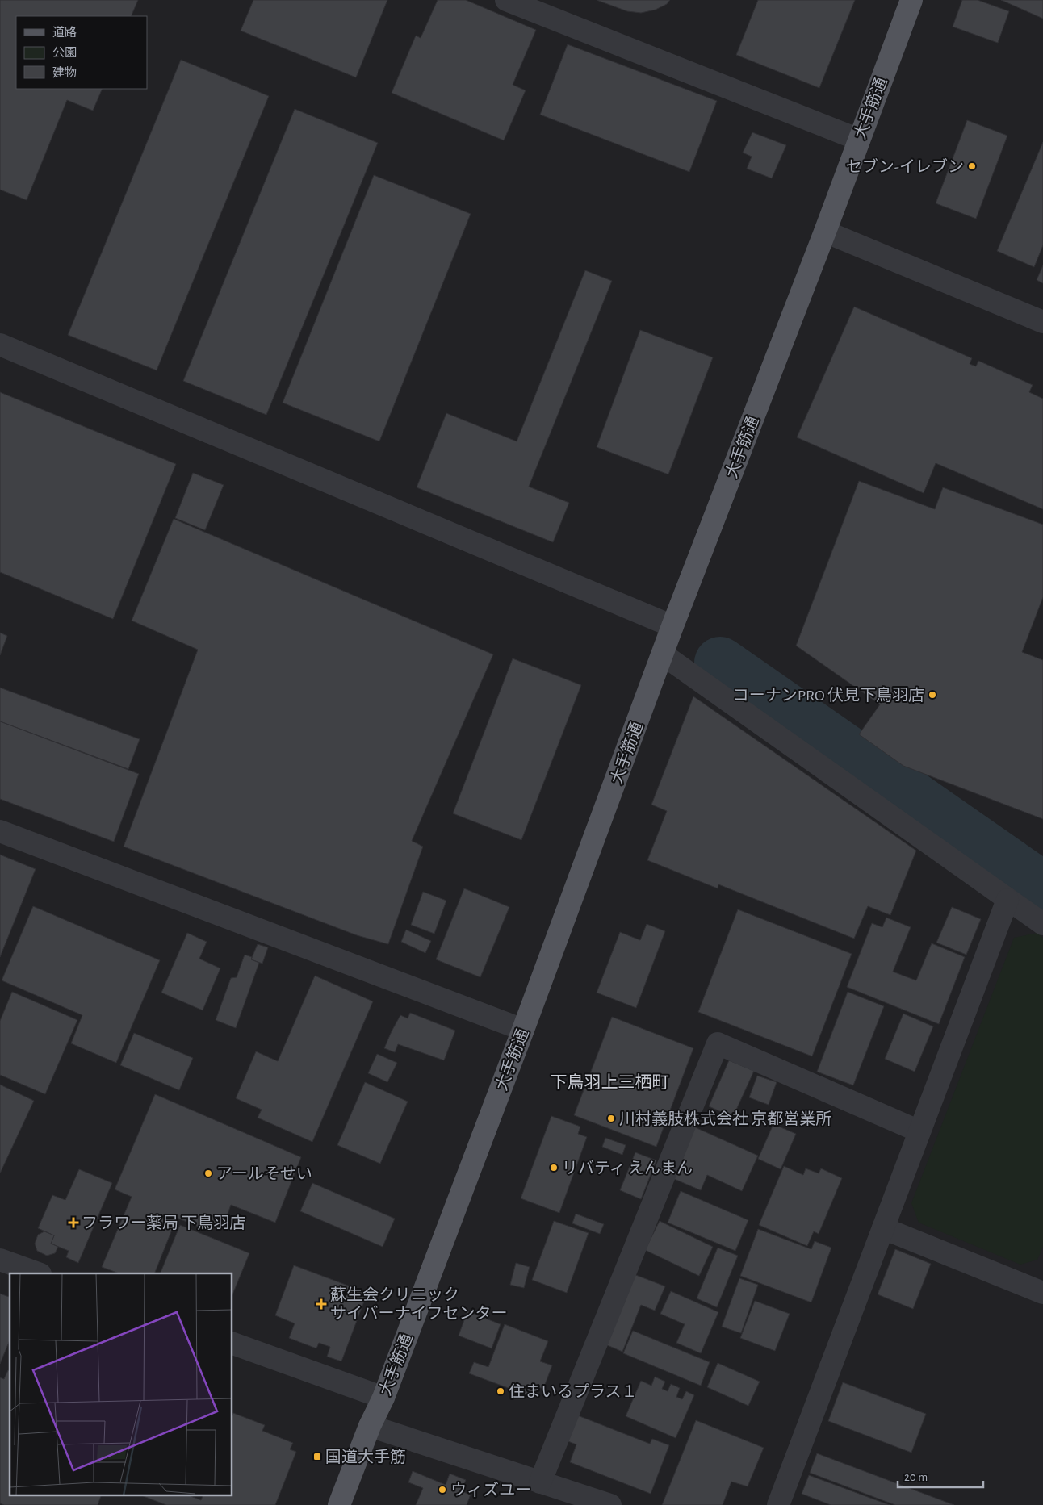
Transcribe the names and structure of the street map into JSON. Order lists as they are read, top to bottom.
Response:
{
  "streets": {
    "main road": ["大手筋通"]
  },
  "districts": ["下鳥羽上三栖町"],
  "places": {
    "other": [
      "セブン-イレブン",
      "コーナンPRO 伏見下鳥羽店",
      "川村義肢株式会社 京都営業所",
      "リバティ えんまん",
      "アールそせい",
      "住まいるプラス１",
      "ウィズユー"
    ],
    "health": ["フラワー薬局 下鳥羽店", "蘇生会クリニック サイバーナイフセンター"],
    "transit": ["国道大手筋"]
  },
  "legend": ["道路", "公園", "建物"],
  "scale_bar": "20 m"
}
